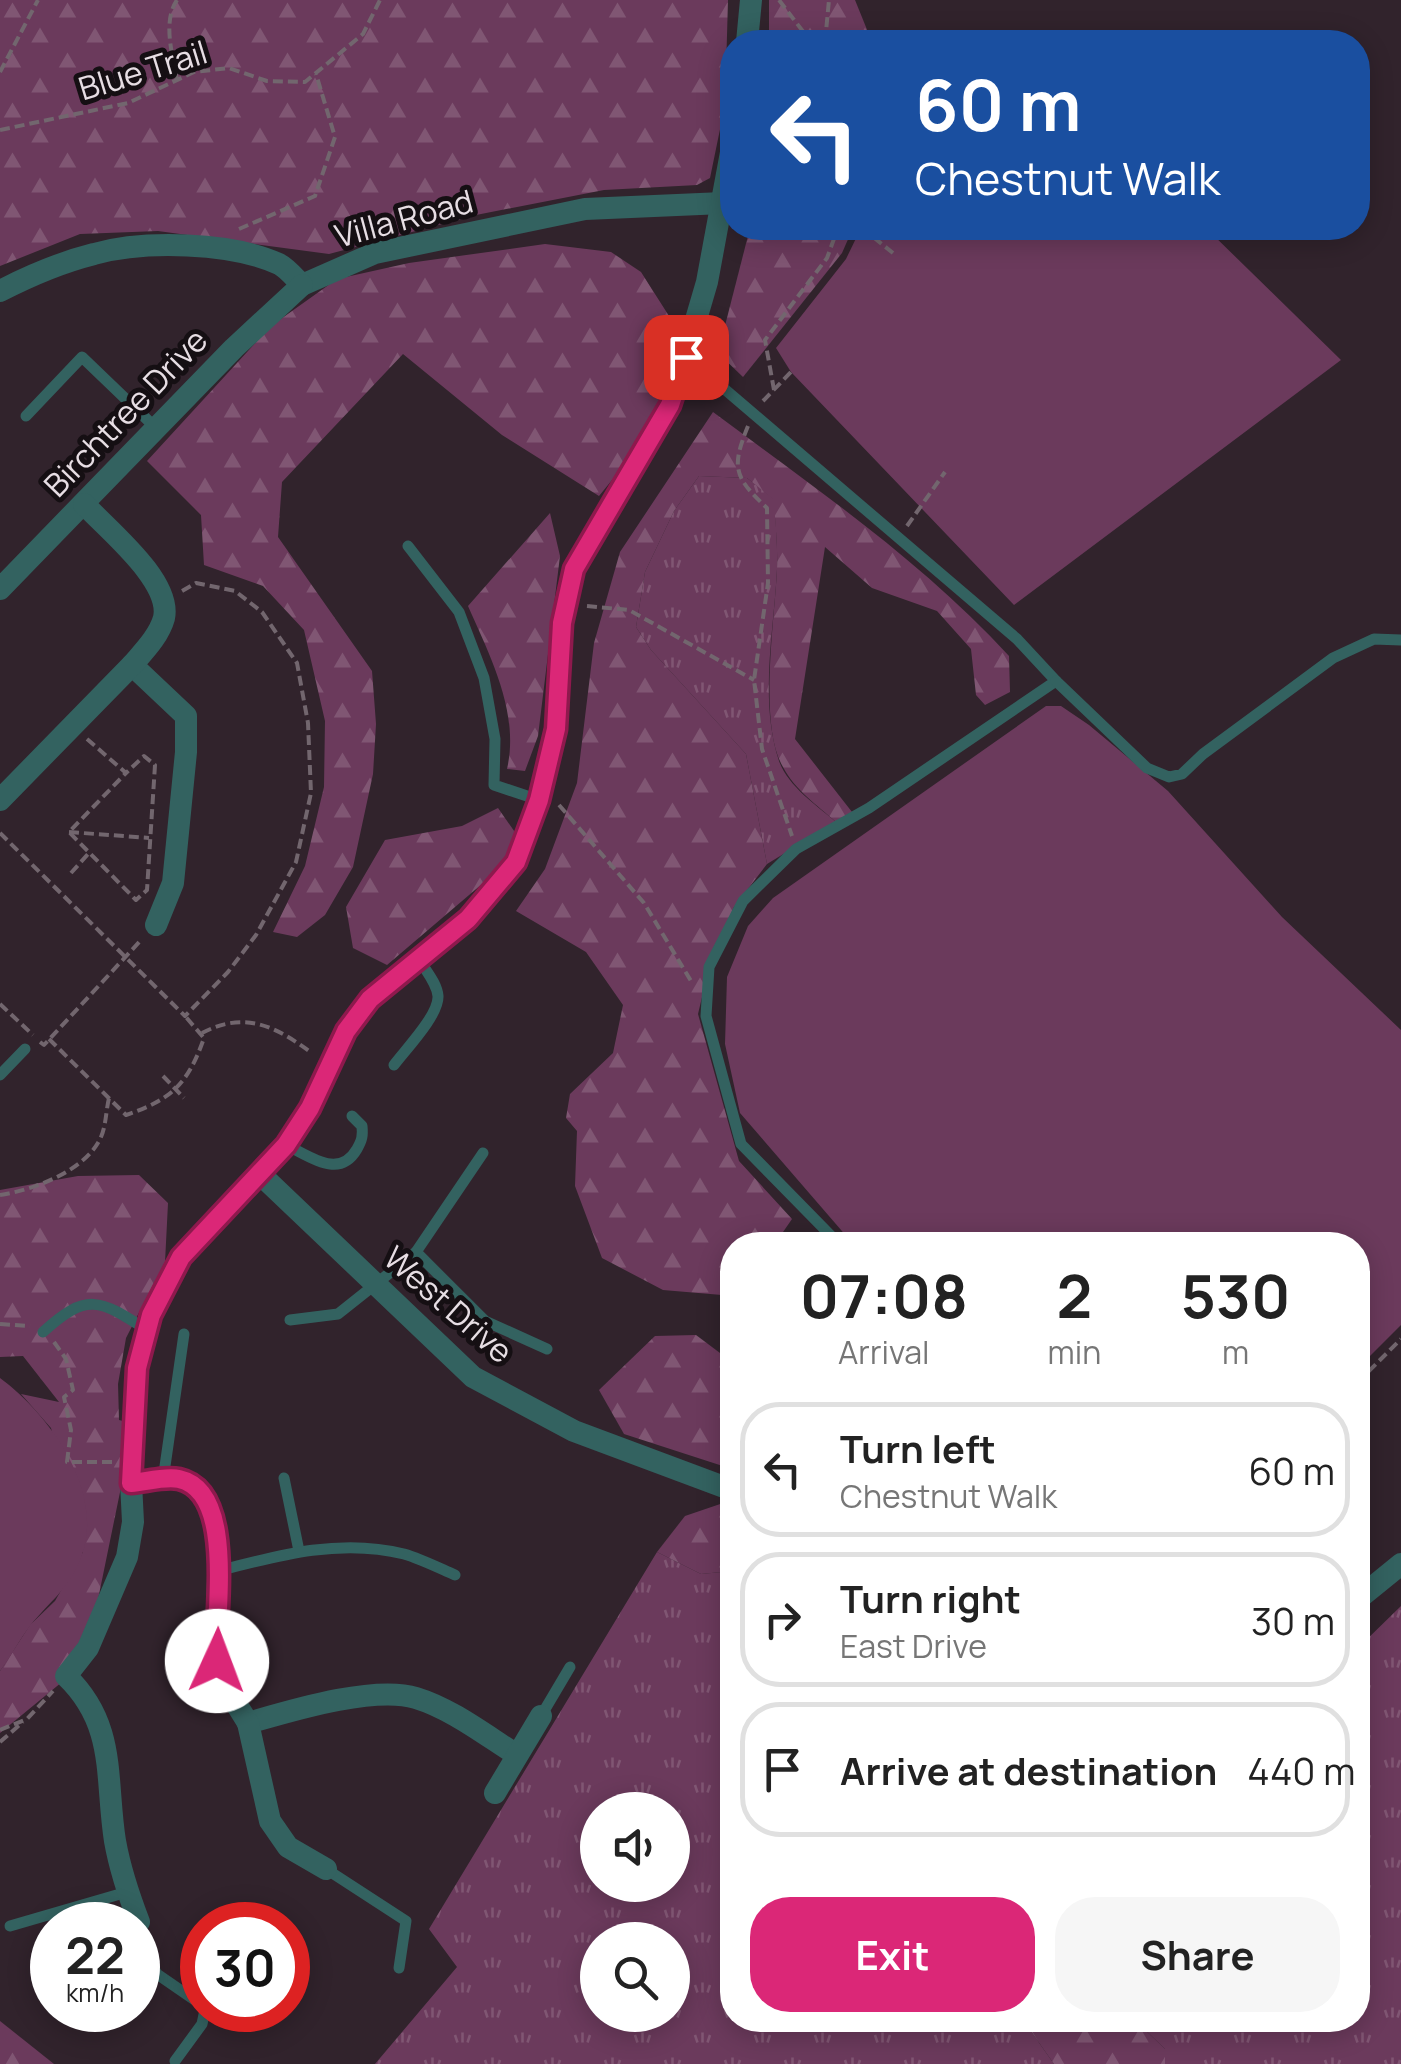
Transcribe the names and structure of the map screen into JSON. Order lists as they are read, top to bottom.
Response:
{
  "streets": {
    "street": ["Villa Road", "Birchtree Drive", "West Drive"],
    "path": ["Blue Trail"]
  },
  "crossings": [
    ["Villa Road", "Birchtree Drive"]
  ],
  "page": {
    "turn": ["60 m", "Chestnut Walk"],
    "eta": [
      "07:08",
      "Arrival",
      "2",
      "min",
      "530",
      "m"
    ],
    "list": [
      {
        "name": "Turn left",
        "note": "Chestnut Walk",
        "value": "60 m"
      },
      {
        "name": "Turn right",
        "note": "East Drive",
        "value": "30 m"
      },
      {
        "name": "Arrive at destination",
        "value": "440 m"
      }
    ],
    "buttons": ["Exit", "Share"],
    "speed": "22 km/h",
    "limit": "30"
  }
}
